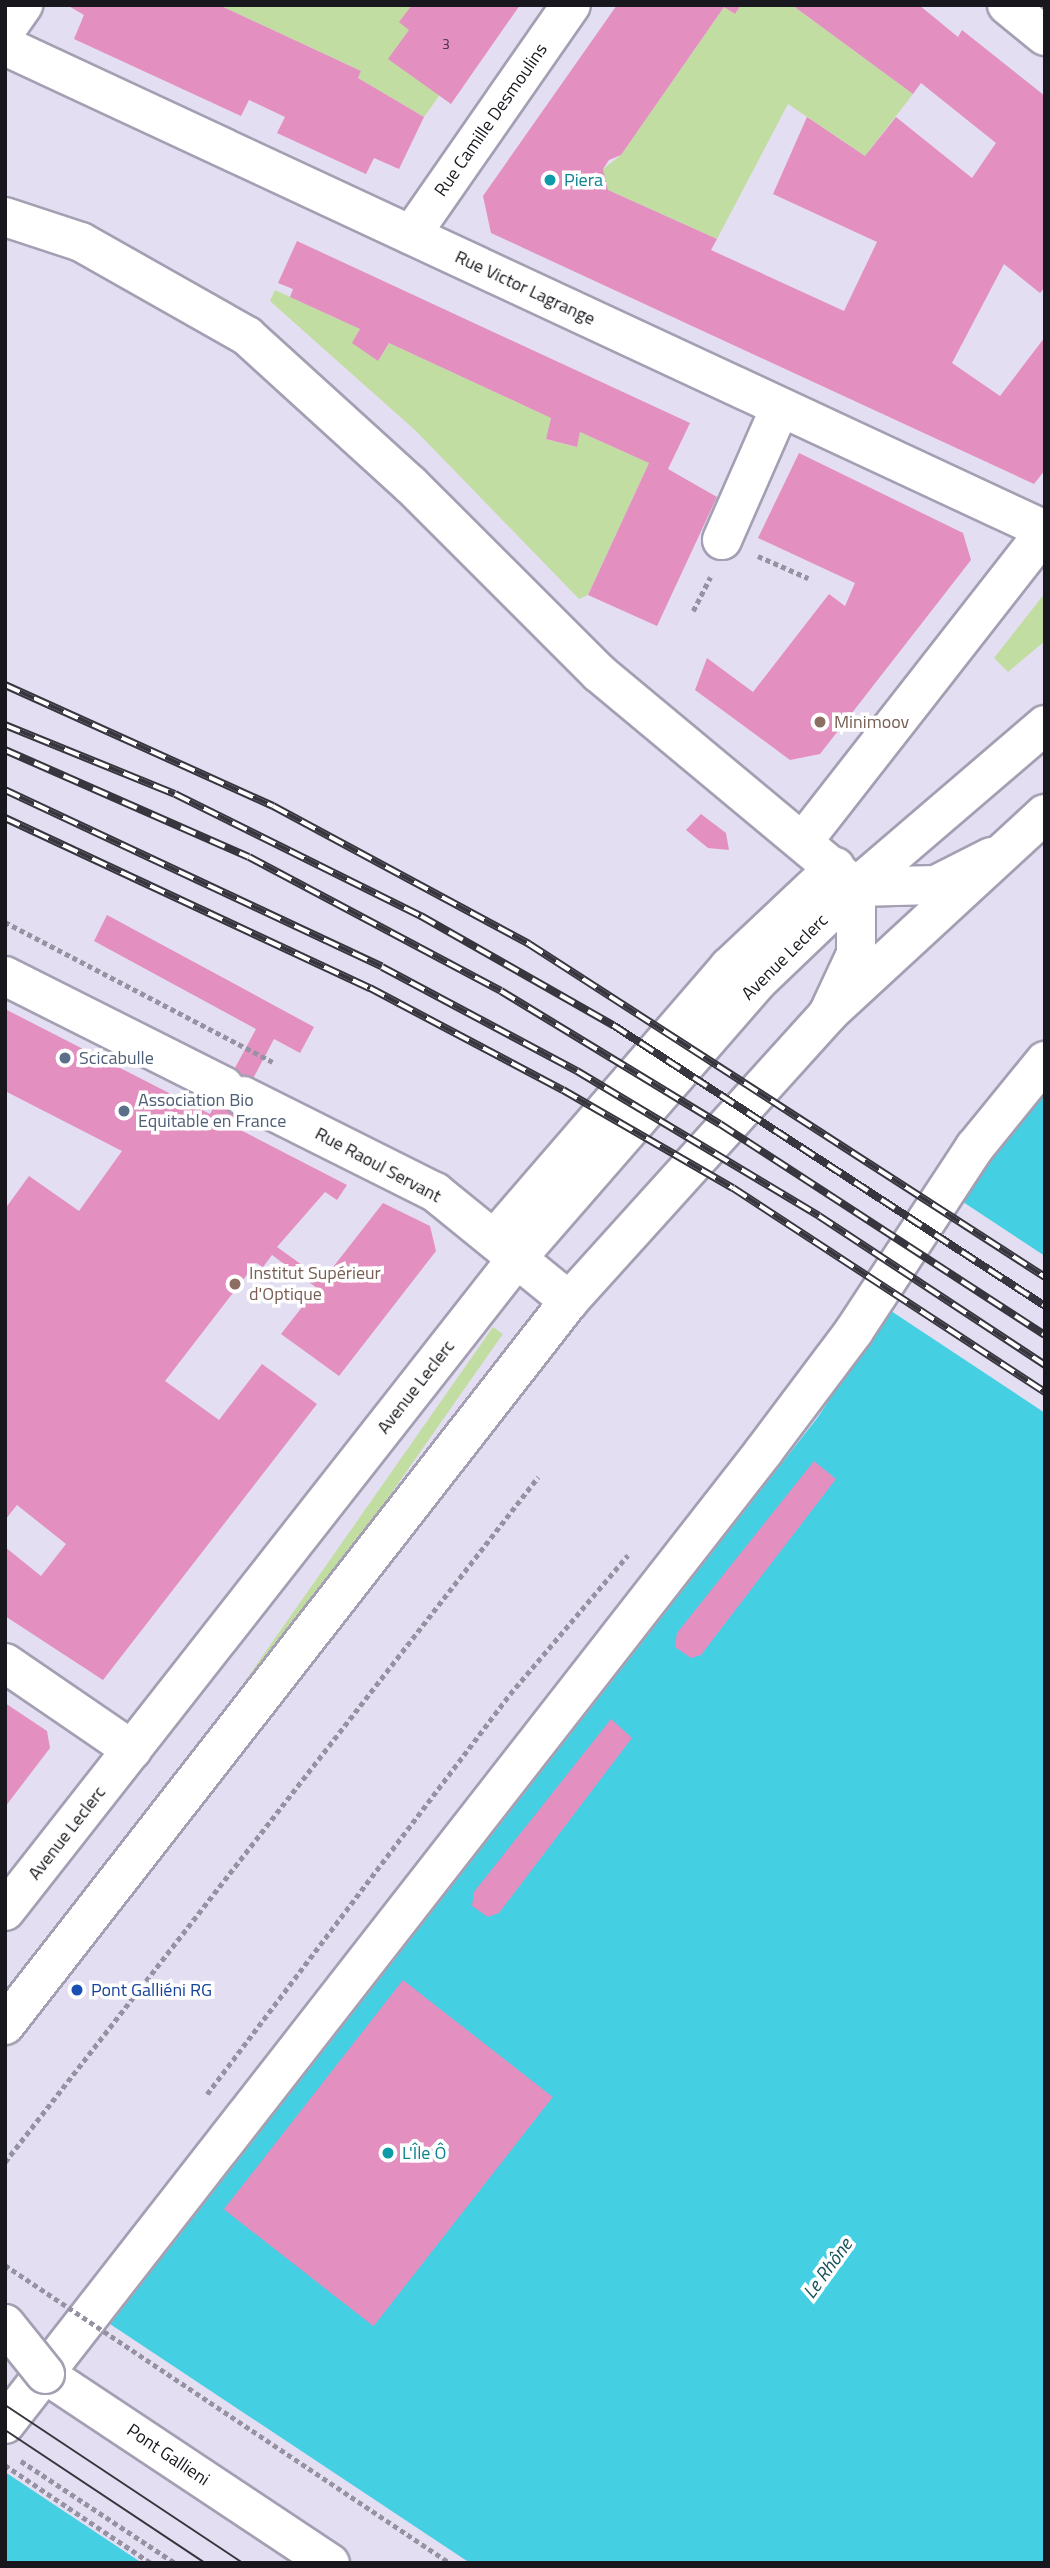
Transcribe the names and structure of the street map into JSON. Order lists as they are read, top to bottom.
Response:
{
  "streets": {
    "street": [
      "Rue Camille Desmoulins",
      "Rue Victor Lagrange",
      "Avenue Leclerc",
      "Rue Raoul Servant",
      "Pont Gallieni"
    ]
  },
  "crossings": [
    ["Rue Camille Desmoulins", "Rue Victor Lagrange"],
    ["Avenue Leclerc", "Rue Raoul Servant"]
  ],
  "water": ["Le Rhône"],
  "places": [
    "Piera",
    "Minimoov",
    "Scicabulle",
    "Association Bio Equitable en France",
    "Institut Supérieur d'Optique",
    "Pont Galliéni RG",
    "L'Île Ô"
  ],
  "house_numbers": ["3"]
}
